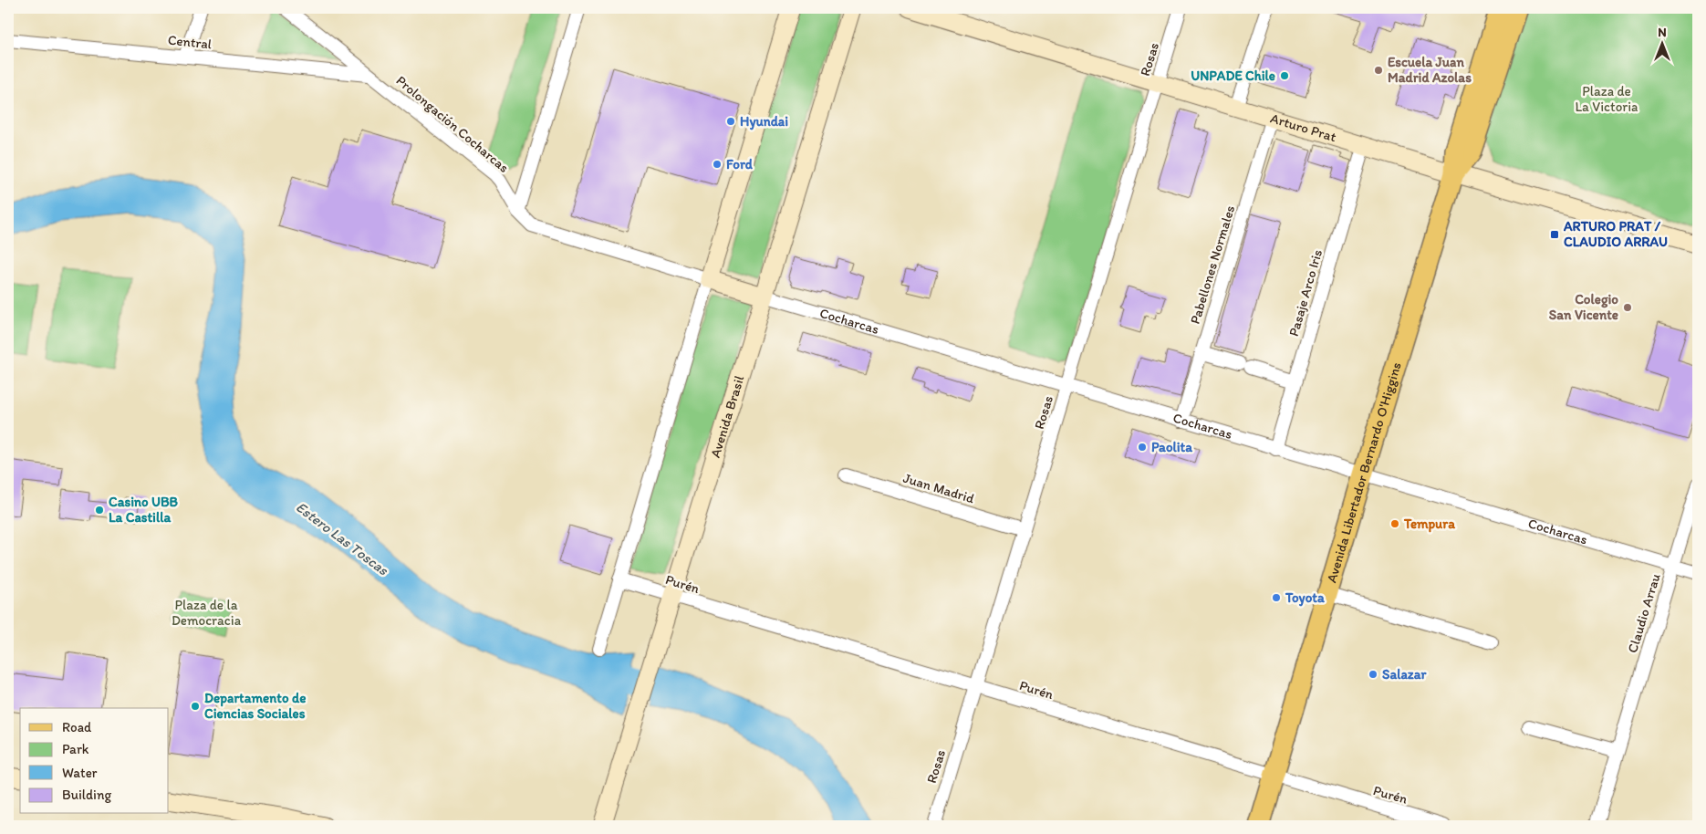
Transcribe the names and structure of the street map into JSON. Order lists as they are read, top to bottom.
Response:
{
  "streets": {
    "main road": [
      "Arturo Prat",
      "Cocharcas",
      "Avenida Brasil",
      "Avenida Libertador Bernardo O'Higgins"
    ],
    "street": [
      "Central",
      "Rosas",
      "Prolongación Cocharcas",
      "Pabellones Normales",
      "Pasaje Arco Iris",
      "Juan Madrid",
      "Purén",
      "Claudio Arrau"
    ]
  },
  "crossings": [
    ["Central", "Prolongación Cocharcas"],
    ["Rosas", "Arturo Prat"],
    ["Rosas", "Cocharcas"],
    ["Rosas", "Juan Madrid"],
    ["Rosas", "Purén"],
    ["Prolongación Cocharcas", "Cocharcas"],
    ["Arturo Prat", "Pabellones Normales"],
    ["Arturo Prat", "Pasaje Arco Iris"],
    ["Arturo Prat", "Avenida Libertador Bernardo O'Higgins"],
    ["Pabellones Normales", "Cocharcas"],
    ["Pasaje Arco Iris", "Cocharcas"],
    ["Cocharcas", "Avenida Brasil"],
    ["Cocharcas", "Avenida Libertador Bernardo O'Higgins"],
    ["Cocharcas", "Claudio Arrau"],
    ["Avenida Brasil", "Purén"],
    ["Avenida Libertador Bernardo O'Higgins", "Purén"]
  ],
  "water": ["Estero Las Toscas"],
  "parks": ["Plaza de La Victoria", "Plaza de la Democracia"],
  "places": {
    "other": [
      "Escuela Juan Madrid Azolas",
      "UNPADE Chile",
      "Hyundai",
      "Ford",
      "Colegio San Vicente",
      "Paolita",
      "Casino UBB La Castilla",
      "Tempura",
      "Toyota",
      "Salazar",
      "Departamento de Ciencias Sociales"
    ],
    "transit": ["ARTURO PRAT / CLAUDIO ARRAU"]
  },
  "legend": [
    "Road",
    "Park",
    "Water",
    "Building"
  ],
  "north": "top"
}
